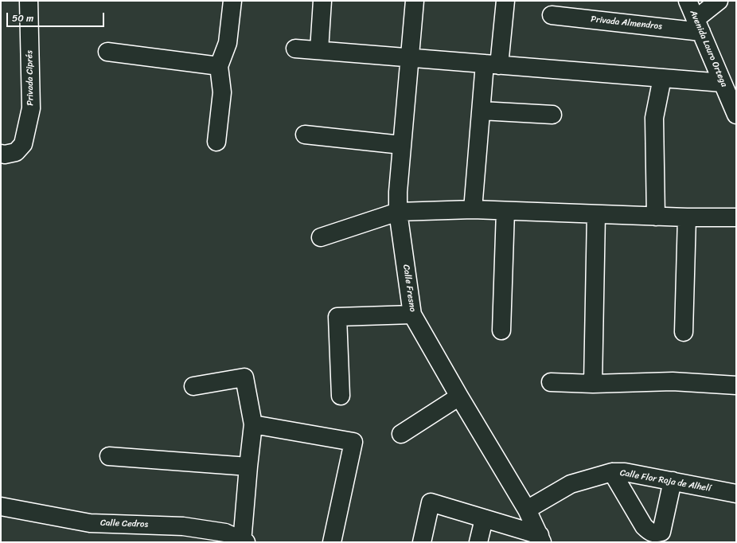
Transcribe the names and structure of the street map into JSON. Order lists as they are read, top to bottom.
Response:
{
  "streets": {
    "street": [
      "Privada Almendros",
      "Avenida Lauro Ortega",
      "Privada Ciprés",
      "Calle Fresno",
      "Calle Flor Roja de Alhelí",
      "Calle Cedros"
    ]
  },
  "crossings": [
    ["Privada Almendros", "Avenida Lauro Ortega"],
    ["Calle Fresno", "Calle Flor Roja de Alhelí"]
  ],
  "scale_bar": "50 m"
}
